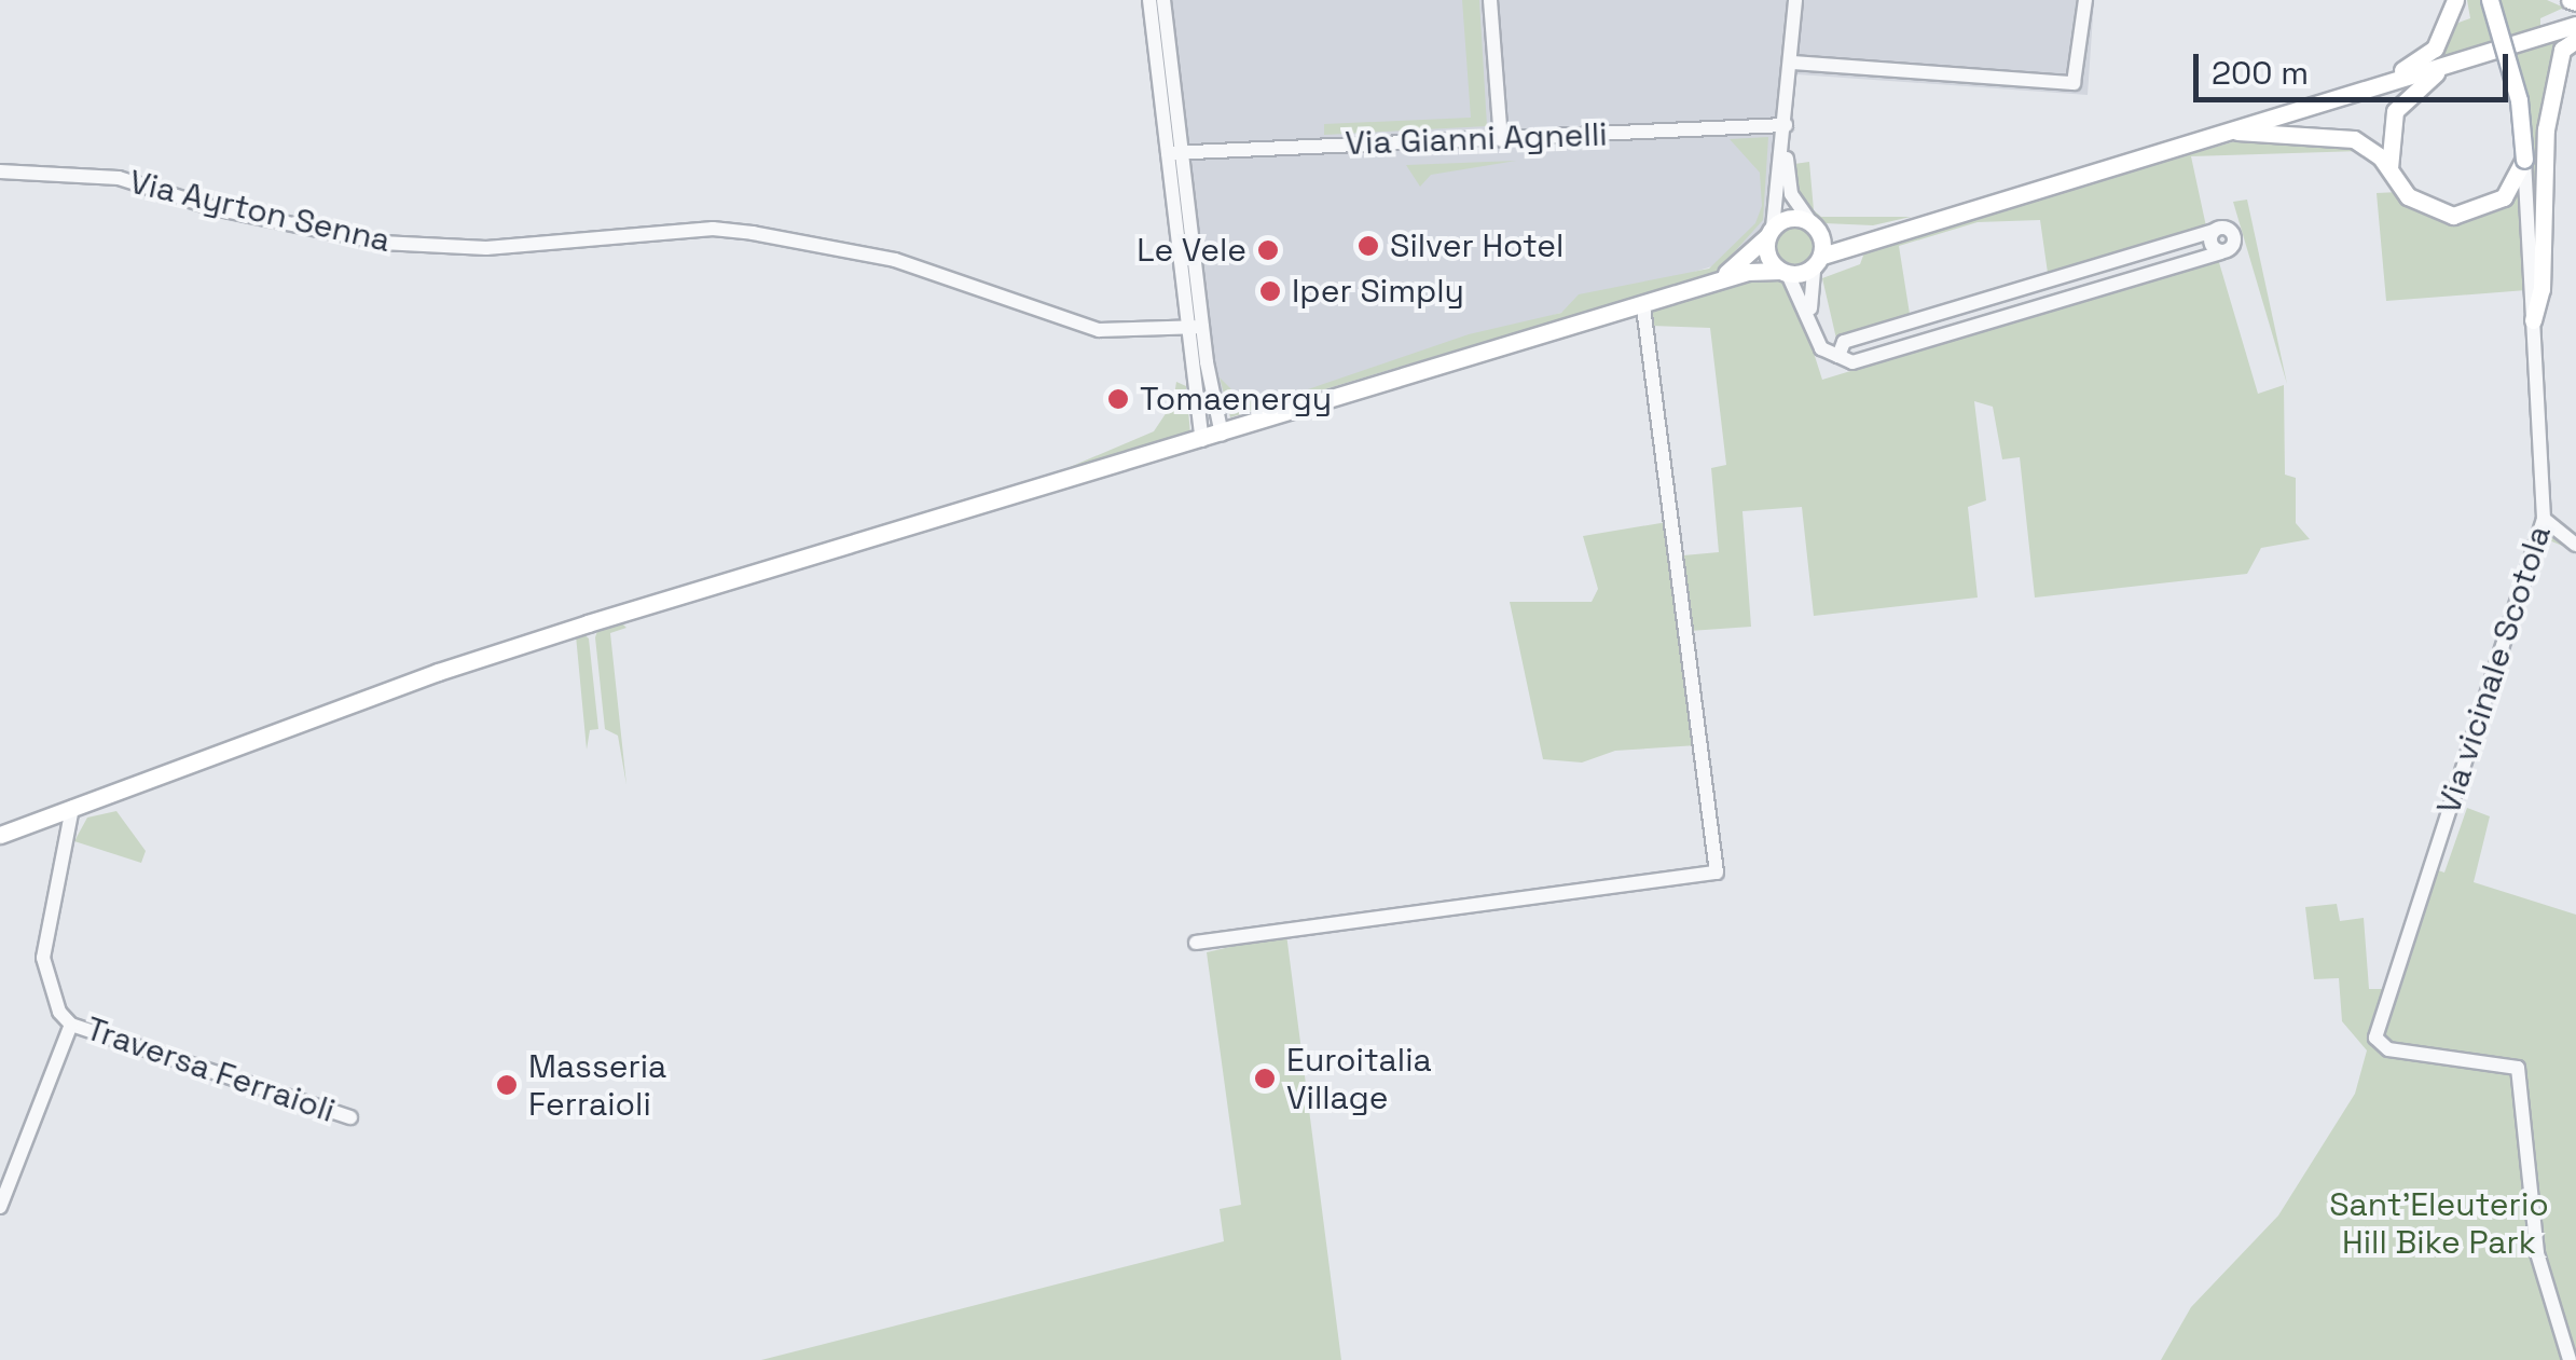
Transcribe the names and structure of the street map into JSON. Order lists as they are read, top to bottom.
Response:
{
  "streets": {
    "street": [
      "Via Gianni Agnelli",
      "Via Ayrton Senna",
      "Via vicinale Scotola",
      "Traversa Ferraioli"
    ]
  },
  "parks": ["Sant'Eleuterio Hill Bike Park"],
  "places": [
    "Silver Hotel",
    "Le Vele",
    "Iper Simply",
    "Tomaenergy",
    "Euroitalia Village",
    "Masseria Ferraioli"
  ],
  "scale_bar": "200 m"
}
